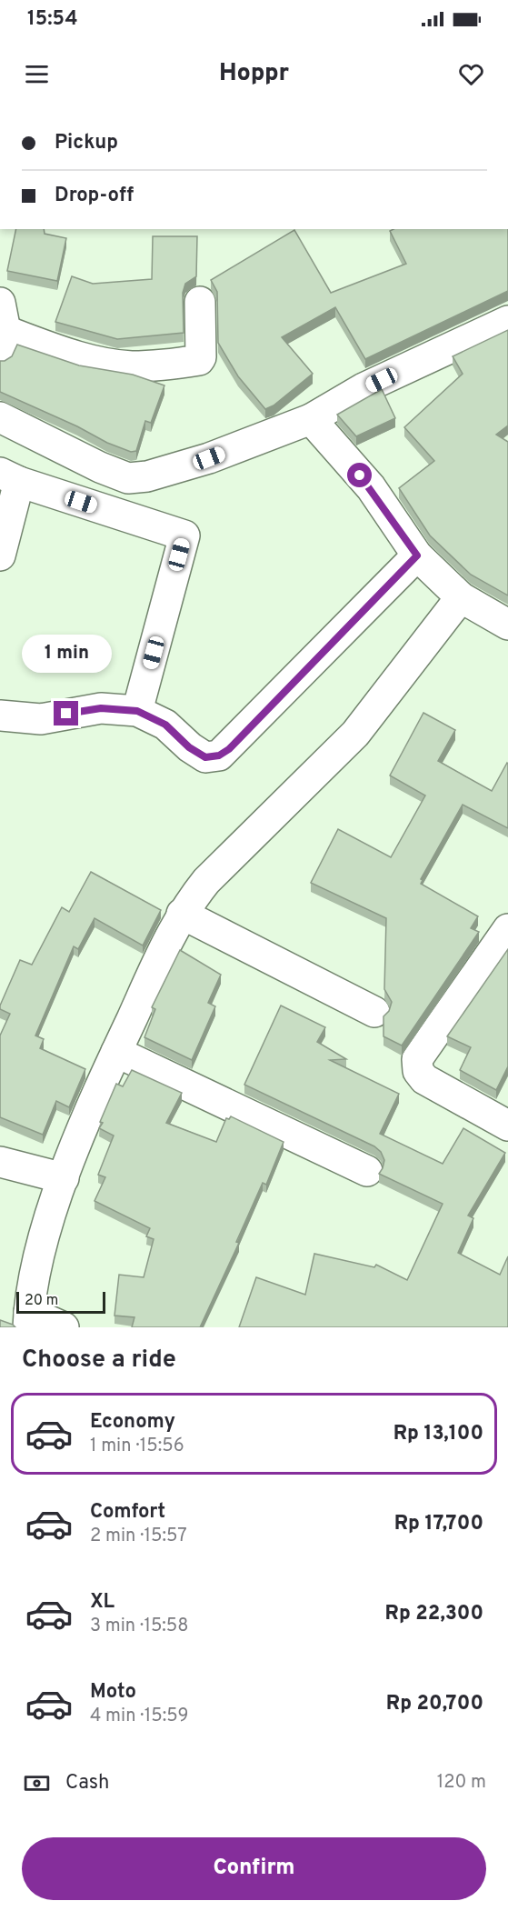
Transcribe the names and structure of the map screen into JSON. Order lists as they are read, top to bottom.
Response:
{
  "scale_bar": "20 m",
  "page": {
    "status": "15:54",
    "header": "Hoppr",
    "banner": ["Pickup", "Drop-off"],
    "bubble": "1 min",
    "scale": "20 m",
    "heading": "Choose a ride",
    "list": [
      {
        "name": "Economy",
        "note": "1 min · 15:56",
        "value": "Rp 13,100"
      },
      {
        "name": "Comfort",
        "note": "2 min · 15:57",
        "value": "Rp 17,700"
      },
      {
        "name": "XL",
        "note": "3 min · 15:58",
        "value": "Rp 22,300"
      },
      {
        "name": "Moto",
        "note": "4 min · 15:59",
        "value": "Rp 20,700"
      }
    ],
    "pay": ["Cash", "120 m"],
    "buttons": "Confirm"
  }
}
